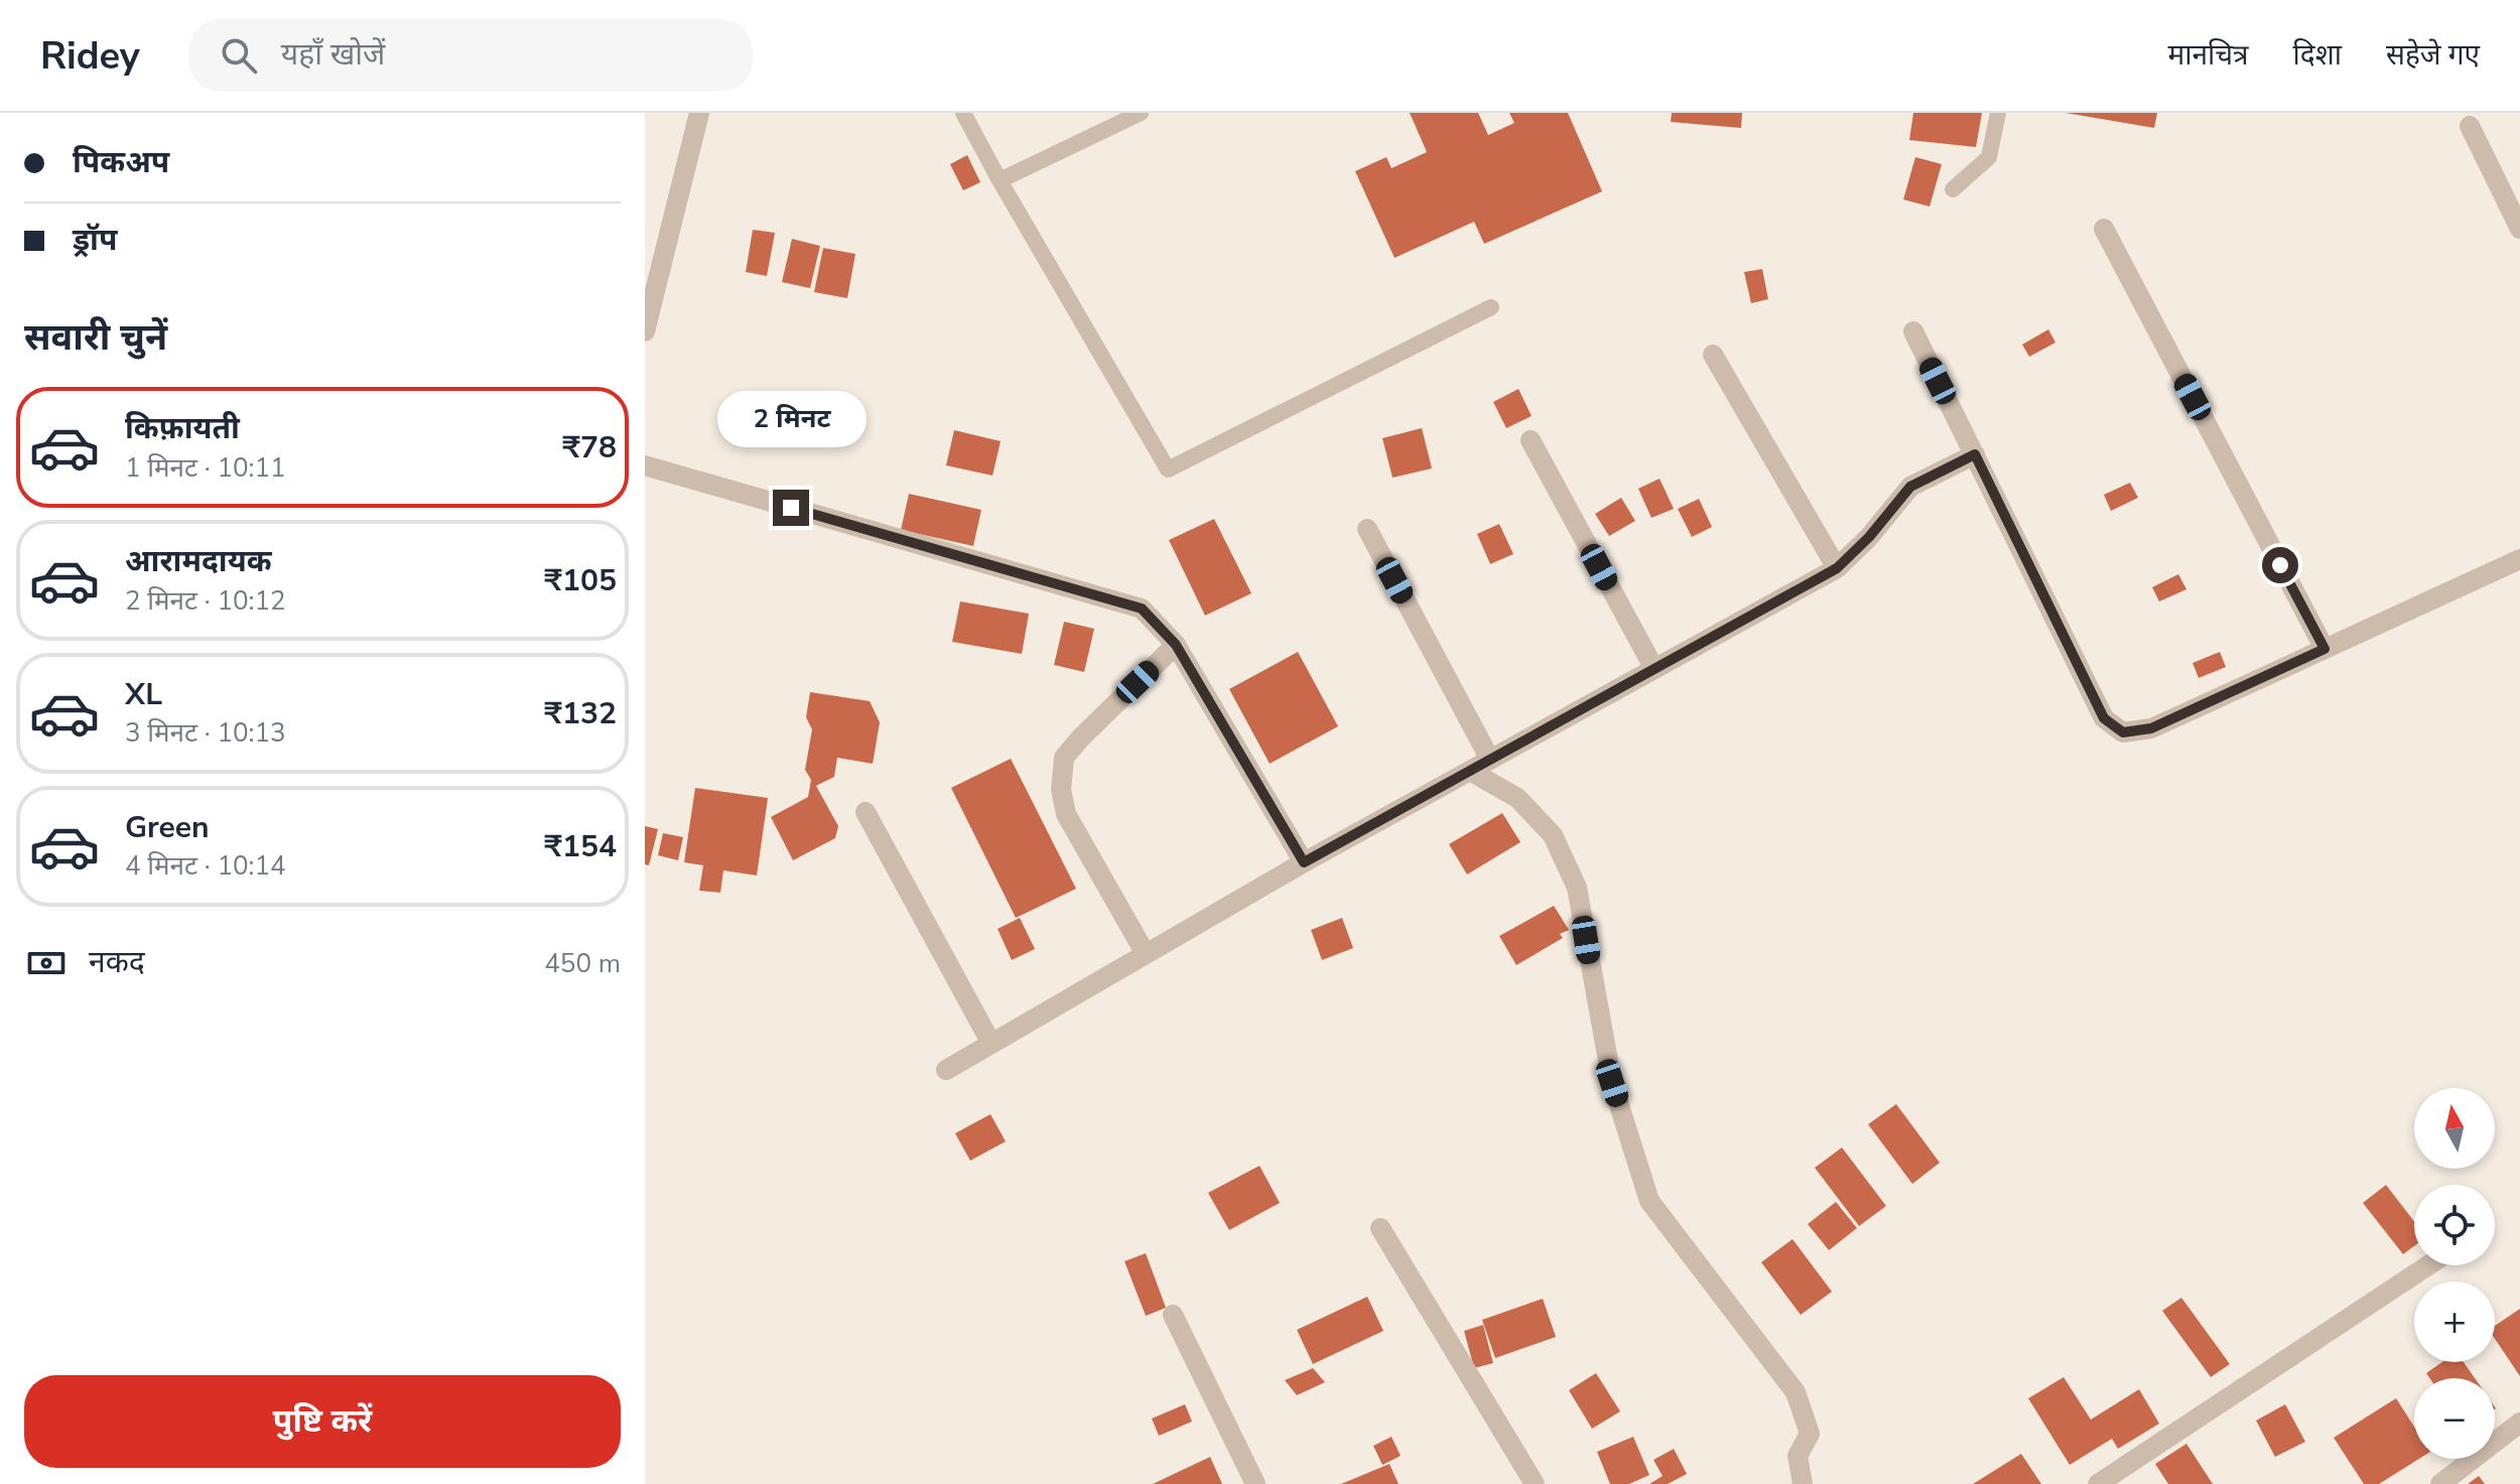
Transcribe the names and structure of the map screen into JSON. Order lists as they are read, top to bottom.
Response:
{
  "north": "top",
  "page": {
    "header": "Ridey",
    "search": "यहाँ खोजें",
    "nav": ["मानचित्र", "दिशा", "सहेजे गए"],
    "banner": ["पिकअप", "ड्रॉप"],
    "heading": "सवारी चुनें",
    "list": [
      {
        "name": "किफ़ायती",
        "note": "1 मिनट · 10:11",
        "value": "₹78"
      },
      {
        "name": "आरामदायक",
        "note": "2 मिनट · 10:12",
        "value": "₹105"
      },
      {
        "name": "XL",
        "note": "3 मिनट · 10:13",
        "value": "₹132"
      },
      {
        "name": "Green",
        "note": "4 मिनट · 10:14",
        "value": "₹154"
      }
    ],
    "bubble": "2 मिनट",
    "pay": ["नकद", "450 m"],
    "map_buttons": ["+", "−"],
    "buttons": "पुष्टि करें"
  }
}
